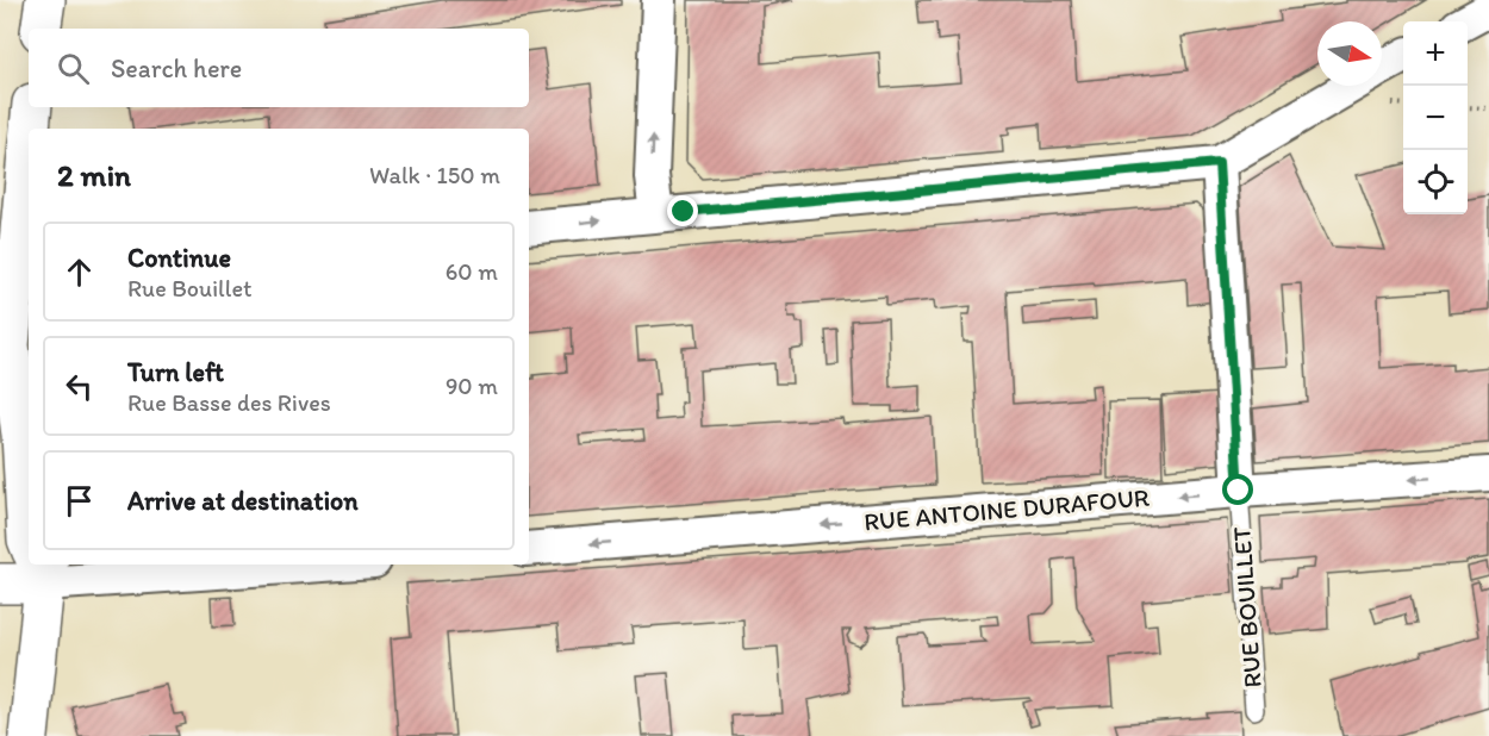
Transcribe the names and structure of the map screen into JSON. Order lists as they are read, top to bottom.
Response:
{
  "streets": {
    "street": ["RUE ANTOINE DURAFOUR", "RUE BOUILLET"]
  },
  "crossings": [
    ["RUE ANTOINE DURAFOUR", "RUE BOUILLET"]
  ],
  "one_way": ["RUE ANTOINE DURAFOUR"],
  "north": "right",
  "page": {
    "map_buttons": ["+", "−"],
    "search": "Search here",
    "heading": ["2 min", "Walk · 150 m"],
    "list": [
      ["Continue", "Rue Bouillet", "60 m"],
      ["Turn left", "Rue Basse des Rives", "90 m"],
      "Arrive at destination"
    ]
  }
}
